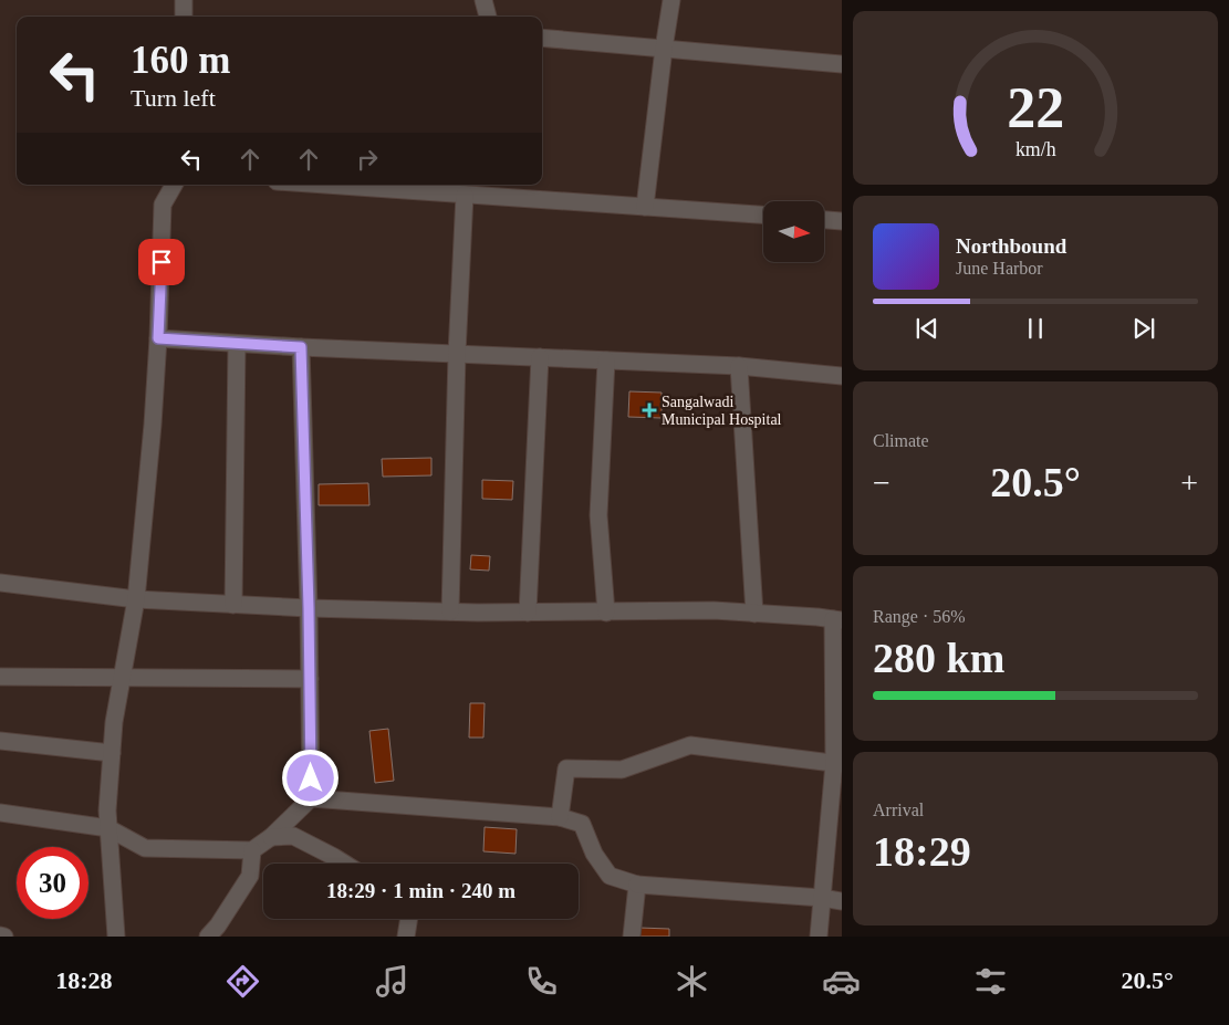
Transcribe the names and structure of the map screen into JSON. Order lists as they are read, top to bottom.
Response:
{
  "places": {
    "health": ["Sangalwadi Municipal Hospital"]
  },
  "north": "right",
  "page": {
    "turn": ["160 m", "Turn left"],
    "song": ["Northbound", "June Harbor"],
    "tile": [
      "Climate",
      ["Range · 56%", "280 km"],
      ["Arrival", "18:29"]
    ],
    "heat": ["−", "20.5°", "+"],
    "limit": "30",
    "trip": "18:29 · 1 min · 240 m",
    "tabs": ["18:28", "20.5°"],
    "gauge": ["22", "km/h"]
  }
}
